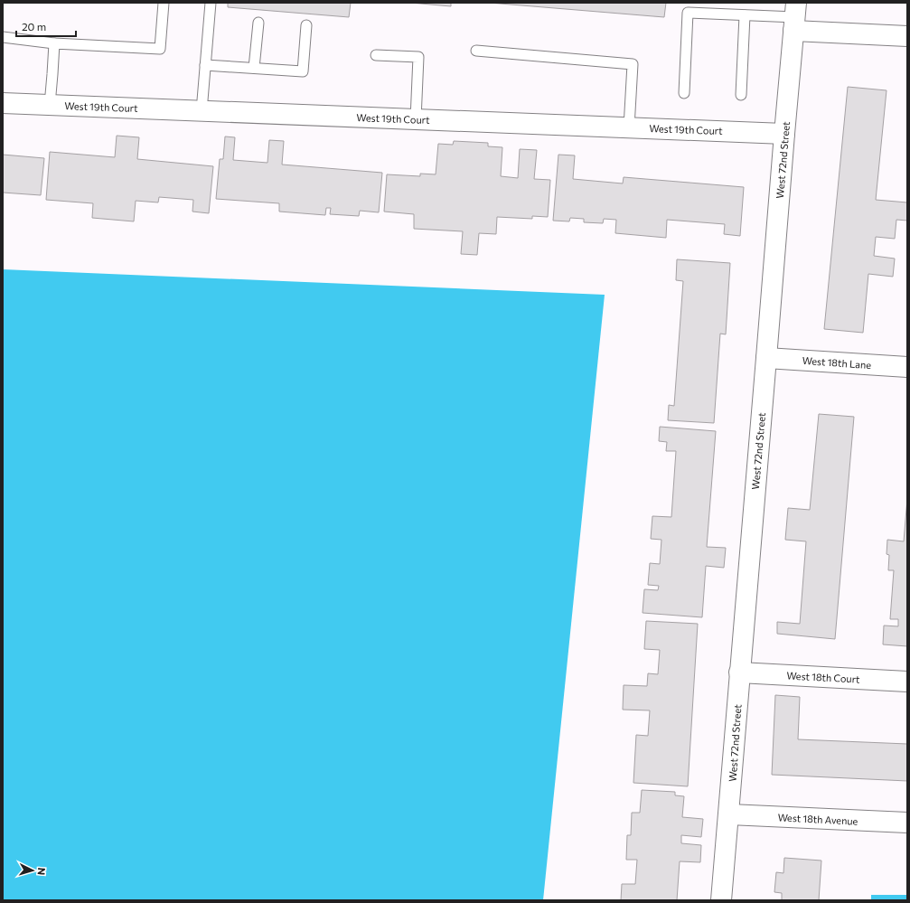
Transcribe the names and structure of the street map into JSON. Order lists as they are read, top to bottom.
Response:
{
  "streets": {
    "street": [
      "West 19th Court",
      "West 72nd Street",
      "West 18th Lane",
      "West 18th Court",
      "West 18th Avenue"
    ]
  },
  "crossings": [
    ["West 19th Court", "West 72nd Street"],
    ["West 72nd Street", "West 18th Lane"],
    ["West 72nd Street", "West 18th Court"],
    ["West 72nd Street", "West 18th Avenue"]
  ],
  "scale_bar": "20 m",
  "north": "right"
}
